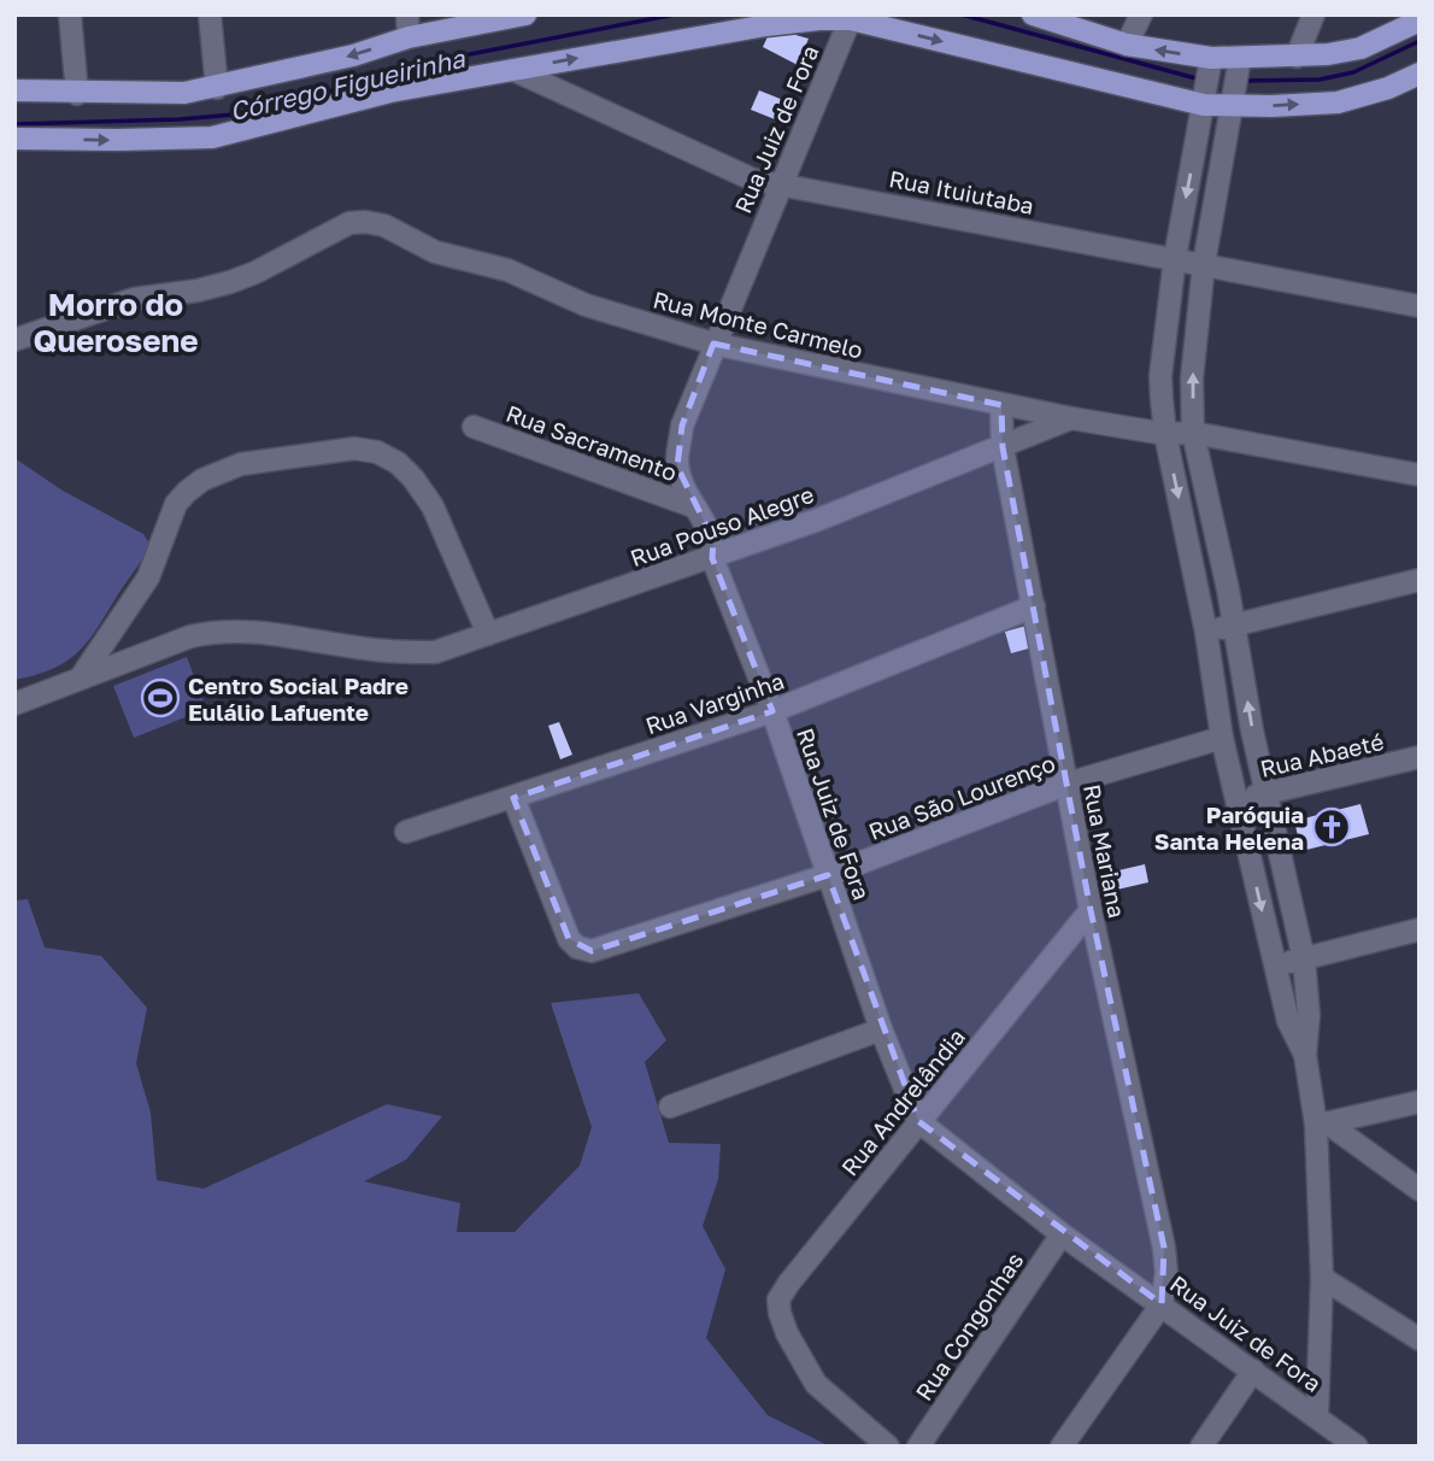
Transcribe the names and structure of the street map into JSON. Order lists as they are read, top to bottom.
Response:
{
  "streets": {
    "street": [
      "Rua Juiz de Fora",
      "Rua Ituiutaba",
      "Rua Monte Carmelo",
      "Rua Sacramento",
      "Rua Pouso Alegre",
      "Rua Varginha",
      "Rua Abaeté",
      "Rua São Lourenço",
      "Rua Mariana",
      "Rua Andrelândia",
      "Rua Congonhas"
    ]
  },
  "crossings": [
    ["Rua Juiz de Fora", "Rua Ituiutaba"],
    ["Rua Juiz de Fora", "Rua Monte Carmelo"],
    ["Rua Juiz de Fora", "Rua Sacramento"],
    ["Rua Juiz de Fora", "Rua Pouso Alegre"],
    ["Rua Juiz de Fora", "Rua Varginha"],
    ["Rua Juiz de Fora", "Rua São Lourenço"],
    ["Rua Juiz de Fora", "Rua Mariana"],
    ["Rua Juiz de Fora", "Rua Andrelândia"],
    ["Rua Juiz de Fora", "Rua Congonhas"],
    ["Rua Monte Carmelo", "Rua Pouso Alegre"],
    ["Rua Monte Carmelo", "Rua Mariana"],
    ["Rua Pouso Alegre", "Rua Mariana"],
    ["Rua Varginha", "Rua São Lourenço"],
    ["Rua Varginha", "Rua Mariana"],
    ["Rua São Lourenço", "Rua Mariana"],
    ["Rua Mariana", "Rua Andrelândia"]
  ],
  "districts": ["Morro do Querosene"],
  "water": ["Córrego Figueirinha"],
  "places": {
    "sports": ["Centro Social Padre Eulálio Lafuente"],
    "church": ["Paróquia Santa Helena"]
  }
}
